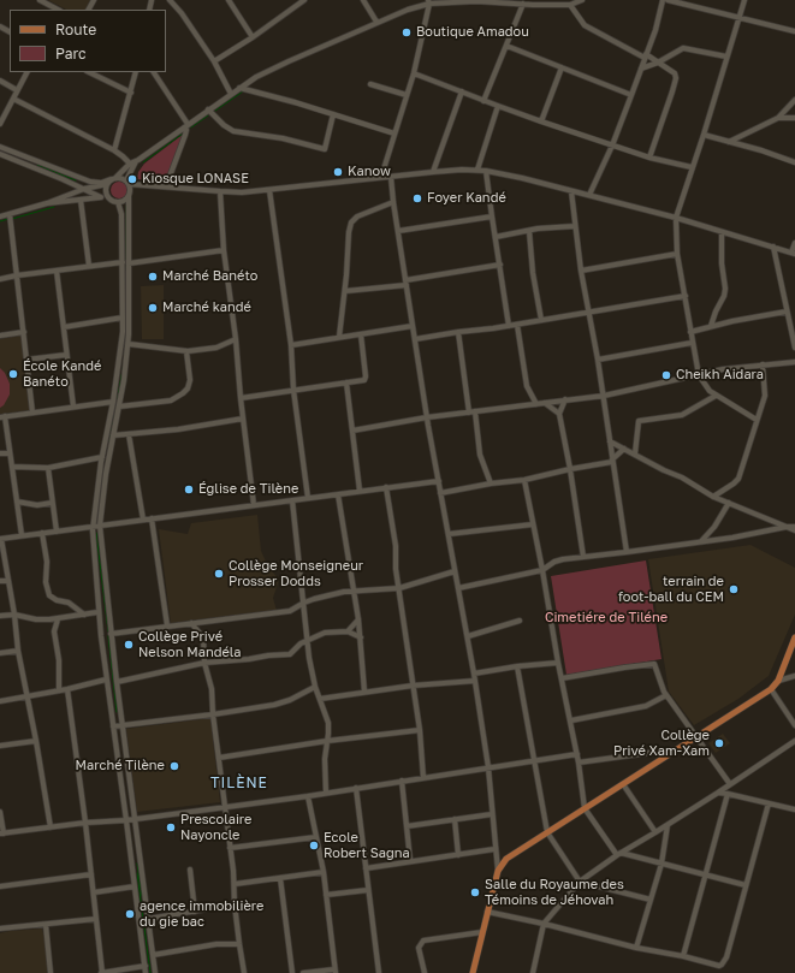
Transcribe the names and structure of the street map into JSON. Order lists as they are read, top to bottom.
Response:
{
  "districts": ["TILÈNE"],
  "parks": ["Cimetiére de Tiléne"],
  "places": [
    "Boutique Amadou",
    "Kanow",
    "Kiosque LONASE",
    "Foyer Kandé",
    "Marché Banéto",
    "Marché kandé",
    "École Kandé Banéto",
    "Cheikh Aidara",
    "Église de Tilène",
    "Collège Monseigneur Prosser Dodds",
    "terrain de foot-ball du CEM",
    "Collège Privé Nelson Mandéla",
    "Collège Privé Xam-Xam",
    "Marché Tilène",
    "Prescolaire Nayoncle",
    "Ecole Robert Sagna",
    "Salle du Royaume des Témoins de Jéhovah",
    "agence immobilière du gie bac"
  ],
  "legend": ["Route", "Parc"]
}
